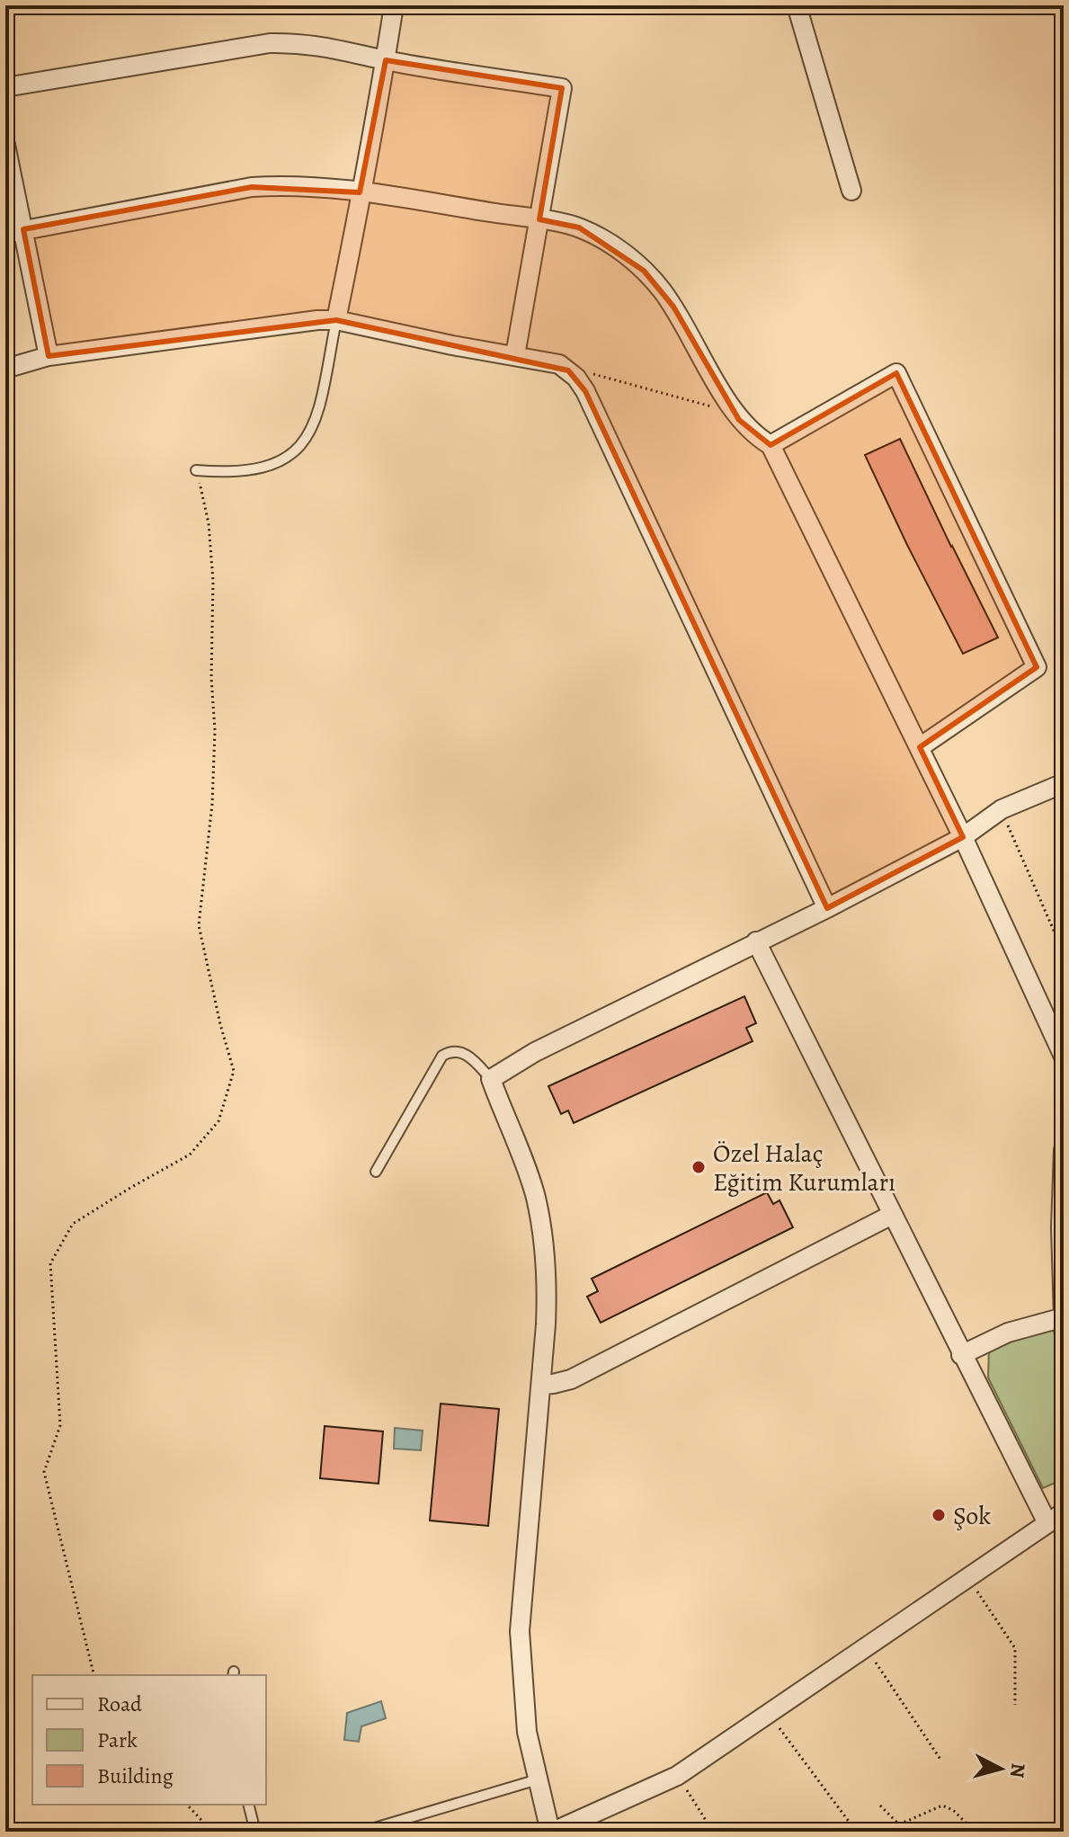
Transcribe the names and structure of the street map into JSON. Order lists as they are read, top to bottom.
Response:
{
  "places": ["Özel Halaç Eğitim Kurumları", "Şok"],
  "legend": ["Road", "Park", "Building"],
  "north": "right"
}
